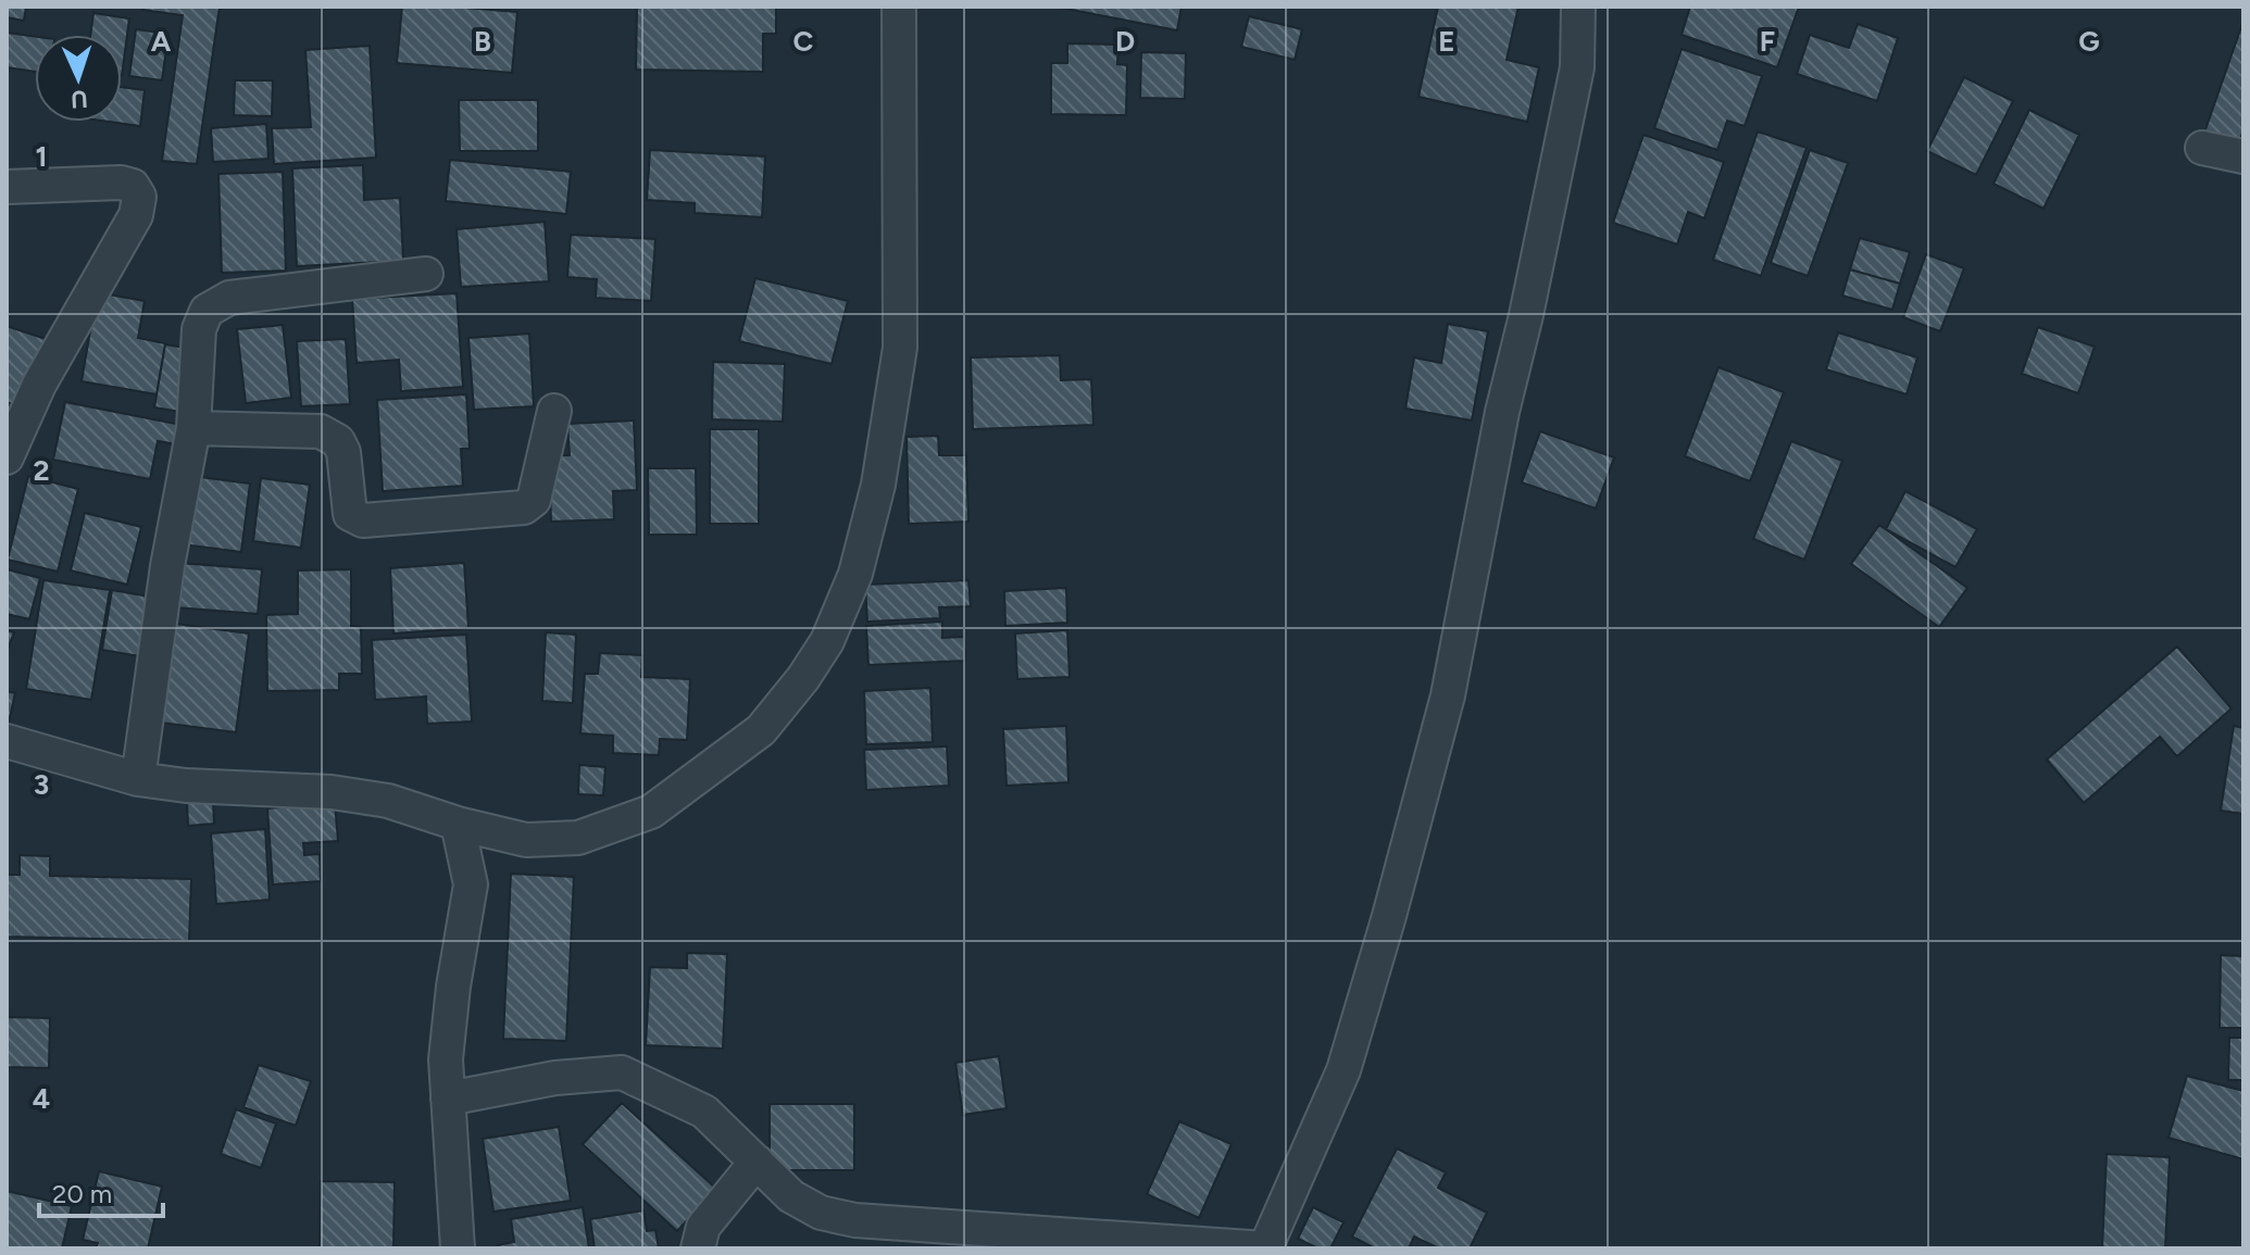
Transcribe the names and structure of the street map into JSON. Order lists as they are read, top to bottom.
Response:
{
  "scale_bar": "20 m",
  "north": "bottom",
  "grid": {
    "columns": [
      "A",
      "B",
      "C",
      "D",
      "E",
      "F",
      "G"
    ],
    "rows": [
      "1",
      "2",
      "3",
      "4"
    ]
  }
}
